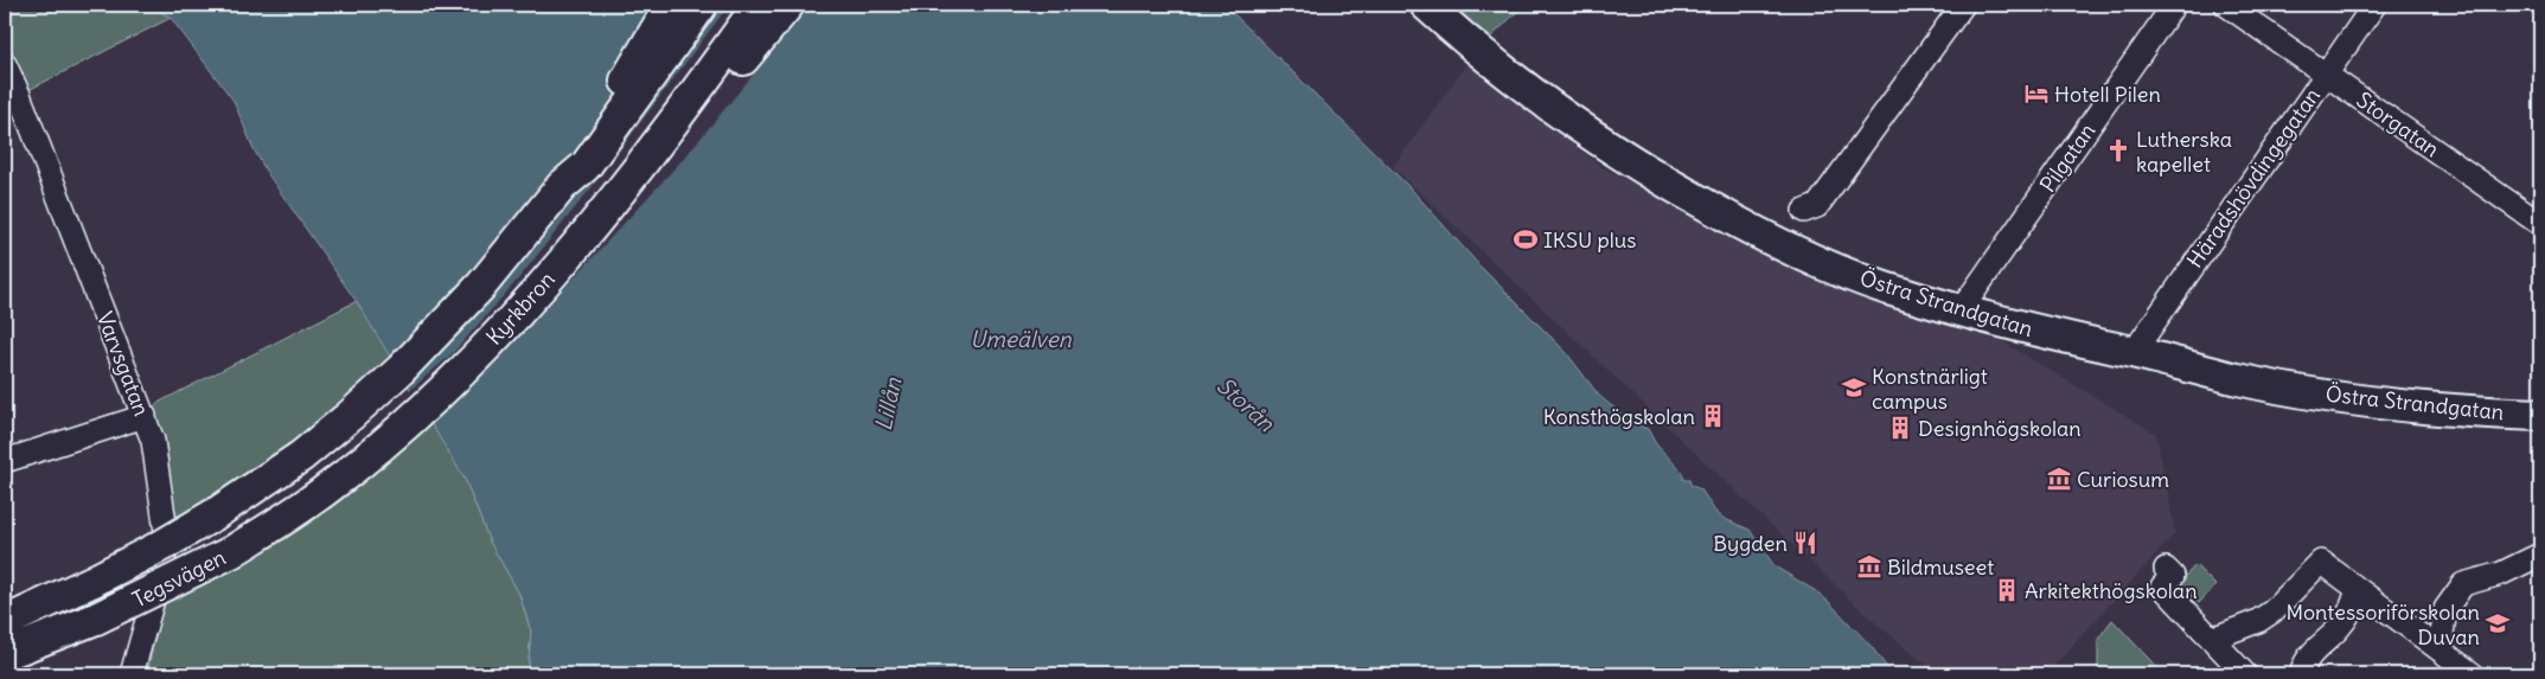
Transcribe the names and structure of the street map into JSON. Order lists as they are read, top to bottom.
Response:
{
  "streets": {
    "street": [
      "Storgatan",
      "Pilgatan",
      "Häradshövdingegatan",
      "Östra Strandgatan",
      "Kyrkbron",
      "Varvsgatan",
      "Tegsvägen"
    ]
  },
  "crossings": [
    ["Storgatan", "Häradshövdingegatan"],
    ["Pilgatan", "Östra Strandgatan"],
    ["Häradshövdingegatan", "Östra Strandgatan"],
    ["Kyrkbron", "Tegsvägen"]
  ],
  "water": ["Umeälven", "Lillån", "Storån"],
  "places": {
    "hotel": ["Hotell Pilen"],
    "church": ["Lutherska kapellet"],
    "sports": ["IKSU plus"],
    "school or university": ["Konstnärligt campus", "Montessoriförskolan Duvan"],
    "building": ["Konsthögskolan", "Designhögskolan", "Arkitekthögskolan"],
    "museum": ["Curiosum", "Bildmuseet"],
    "restaurant": ["Bygden"]
  }
}
